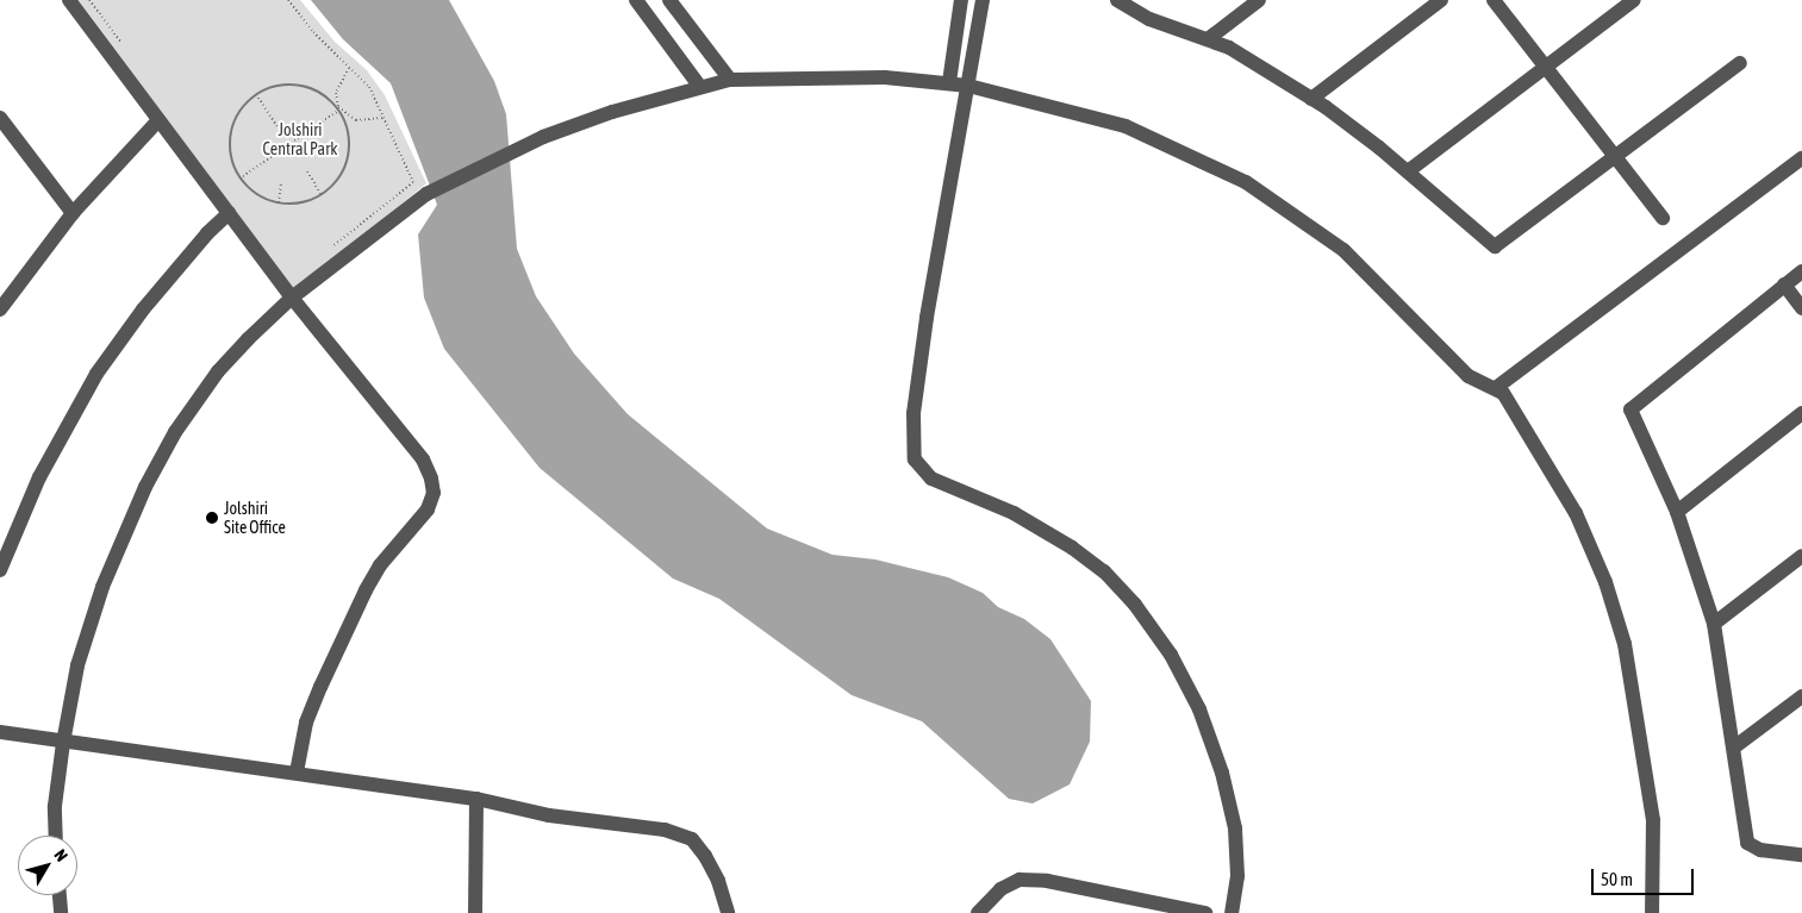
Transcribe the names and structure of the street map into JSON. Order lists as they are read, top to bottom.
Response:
{
  "parks": ["Jolshiri Central Park"],
  "places": ["Jolshiri Site Office"],
  "scale_bar": "50 m",
  "north": "top right"
}
